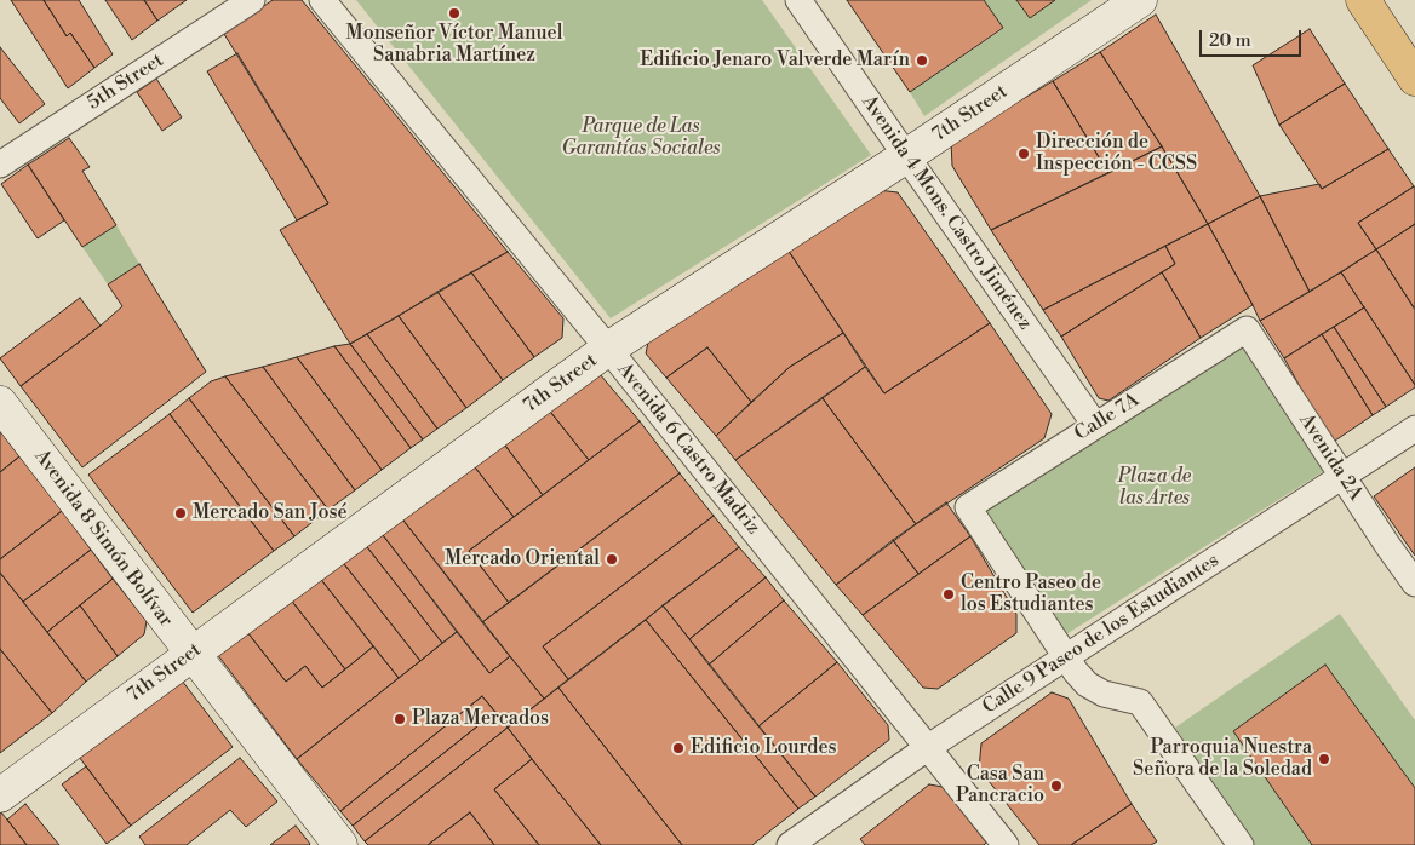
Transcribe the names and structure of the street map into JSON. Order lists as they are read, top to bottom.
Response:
{
  "streets": {
    "street": [
      "5th Street",
      "7th Street",
      "Avenida 4 Mons. Castro Jiménez",
      "Calle 7A",
      "Avenida 6 Castro Madriz",
      "Avenida 2A",
      "Avenida 8 Simón Bolívar",
      "Calle 9 Paseo de los Estudiantes"
    ]
  },
  "crossings": [
    ["7th Street", "Avenida 4 Mons. Castro Jiménez"],
    ["7th Street", "Avenida 6 Castro Madriz"],
    ["7th Street", "Avenida 8 Simón Bolívar"],
    ["Avenida 4 Mons. Castro Jiménez", "Calle 7A"],
    ["Calle 7A", "Avenida 2A"],
    ["Calle 7A", "Calle 9 Paseo de los Estudiantes"],
    ["Avenida 6 Castro Madriz", "Calle 9 Paseo de los Estudiantes"],
    ["Avenida 2A", "Calle 9 Paseo de los Estudiantes"]
  ],
  "parks": ["Parque de Las Garantías Sociales", "Plaza de las Artes"],
  "places": [
    "Monseñor Víctor Manuel Sanabria Martínez",
    "Edificio Jenaro Valverde Marín",
    "Dirección de Inspección - CCSS",
    "Mercado San José",
    "Mercado Oriental",
    "Centro Paseo de los Estudiantes",
    "Plaza Mercados",
    "Edificio Lourdes",
    "Parroquia Nuestra Señora de la Soledad",
    "Casa San Pancracio"
  ],
  "scale_bar": "20 m"
}
